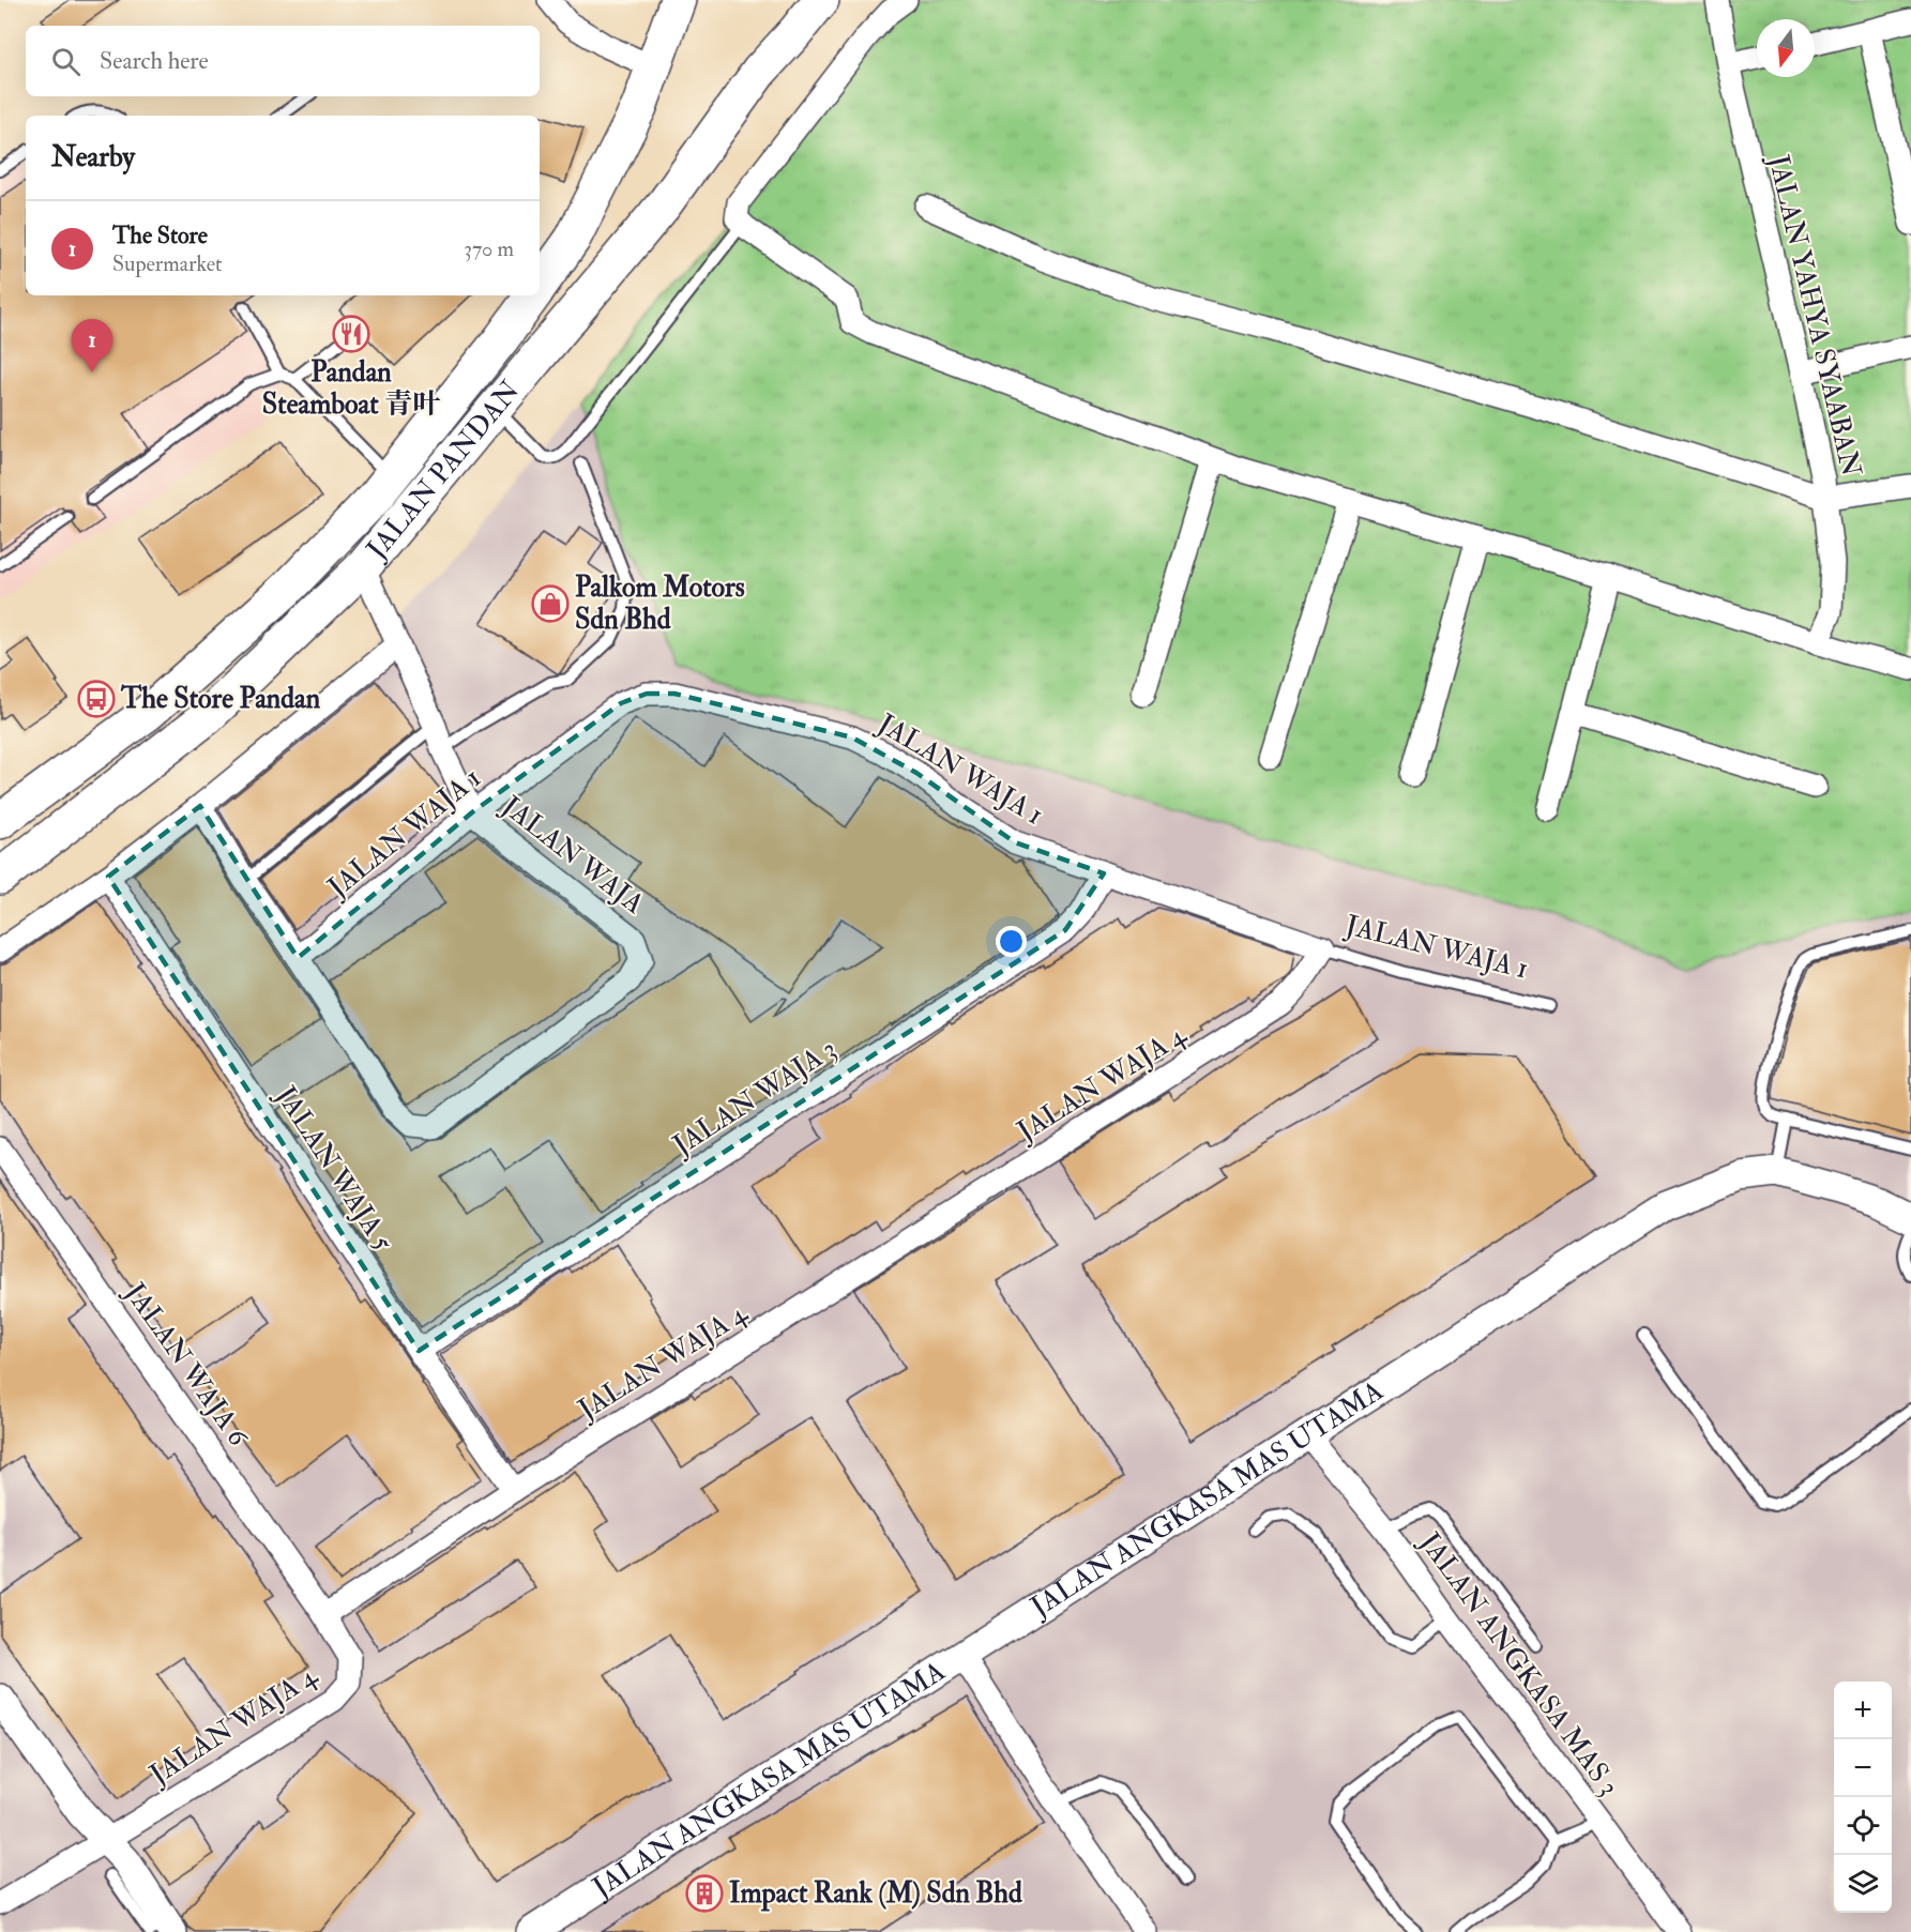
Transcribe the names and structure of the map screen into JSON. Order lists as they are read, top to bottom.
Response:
{
  "streets": {
    "highway": ["JALAN PANDAN"],
    "street": [
      "JALAN YAHYA SYAABAN",
      "JALAN WAJA 1",
      "JALAN WAJA",
      "JALAN WAJA 4",
      "JALAN WAJA 3",
      "JALAN WAJA 5",
      "JALAN WAJA 6",
      "JALAN ANGKASA MAS UTAMA",
      "JALAN ANGKASA MAS 3"
    ]
  },
  "crossings": [
    ["JALAN PANDAN", "JALAN WAJA"],
    ["JALAN WAJA 1", "JALAN WAJA"],
    ["JALAN WAJA 1", "JALAN WAJA 4"],
    ["JALAN WAJA 1", "JALAN WAJA 3"],
    ["JALAN WAJA 4", "JALAN WAJA 5"],
    ["JALAN WAJA 4", "JALAN WAJA 6"],
    ["JALAN WAJA 3", "JALAN WAJA 5"],
    ["JALAN ANGKASA MAS UTAMA", "JALAN ANGKASA MAS 3"]
  ],
  "places": {
    "restaurant": ["Pandan Steamboat 青叶"],
    "shop": ["Palkom Motors Sdn Bhd"],
    "bus stop": ["The Store Pandan"],
    "building": ["Impact Rank (M) Sdn Bhd"]
  },
  "north": "bottom",
  "page": {
    "search": "Search here",
    "heading": "Nearby",
    "list": [
      {
        "mark": "1",
        "name": "The Store",
        "note": "Supermarket",
        "value": "370 m"
      }
    ],
    "pins": "1",
    "map_buttons": ["+", "−"]
  }
}
